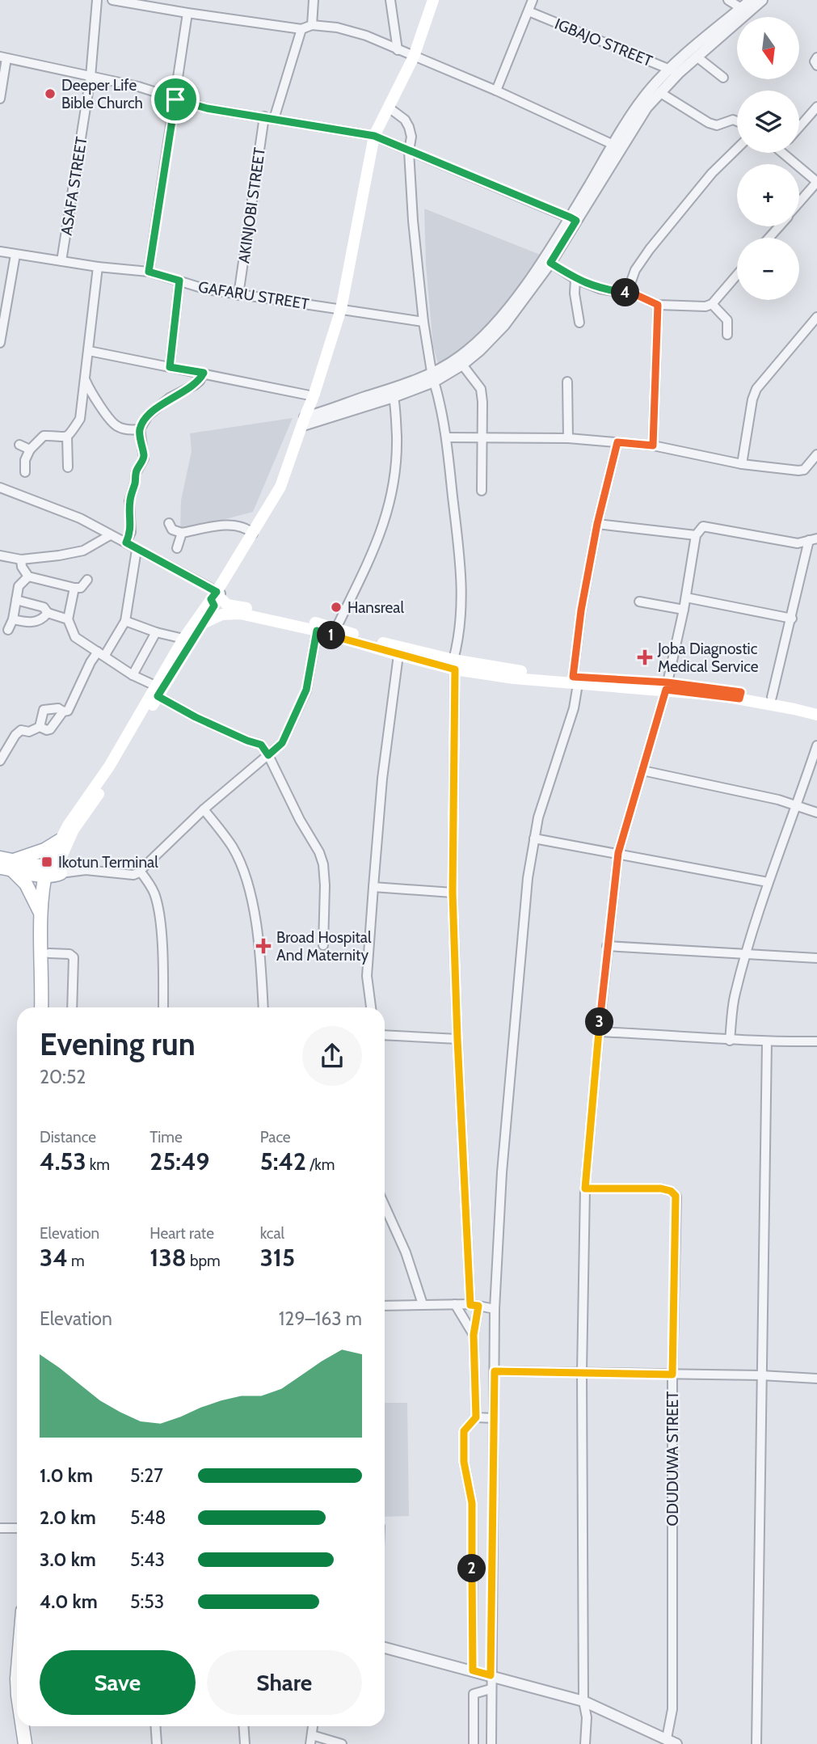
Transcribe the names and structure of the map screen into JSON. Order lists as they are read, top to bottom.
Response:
{
  "streets": {
    "street": [
      "IGBAJO STREET",
      "ASAFA STREET",
      "AKINJOBI STREET",
      "GAFARU STREET",
      "ODUDUWA STREET"
    ]
  },
  "crossings": [
    ["ASAFA STREET", "GAFARU STREET"],
    ["AKINJOBI STREET", "GAFARU STREET"]
  ],
  "places": {
    "other": ["Deeper Life Bible Church", "Hansreal"],
    "health": ["Joba Diagnostic Medical Service", "Broad Hospital And Maternity"],
    "transit": ["Ikotun Terminal"]
  },
  "north": "bottom",
  "page": {
    "map_buttons": ["+", "−"],
    "pins": [
      "4",
      "1",
      "3",
      "2"
    ],
    "heading": ["Evening run", "20:52"],
    "stats": [
      ["Distance", "4.53 km"],
      ["Time", "25:49"],
      ["Pace", "5:42 /km"],
      ["Elevation", "34 m"],
      ["Heart rate", "138 bpm"],
      ["kcal", "315"]
    ],
    "chart": ["Elevation", "129–163 m"],
    "list": [
      {
        "name": "1.0 km",
        "note": "5:27"
      },
      {
        "name": "2.0 km",
        "note": "5:48"
      },
      {
        "name": "3.0 km",
        "note": "5:43"
      },
      {
        "name": "4.0 km",
        "note": "5:53"
      }
    ],
    "buttons": ["Save", "Share"]
  }
}
